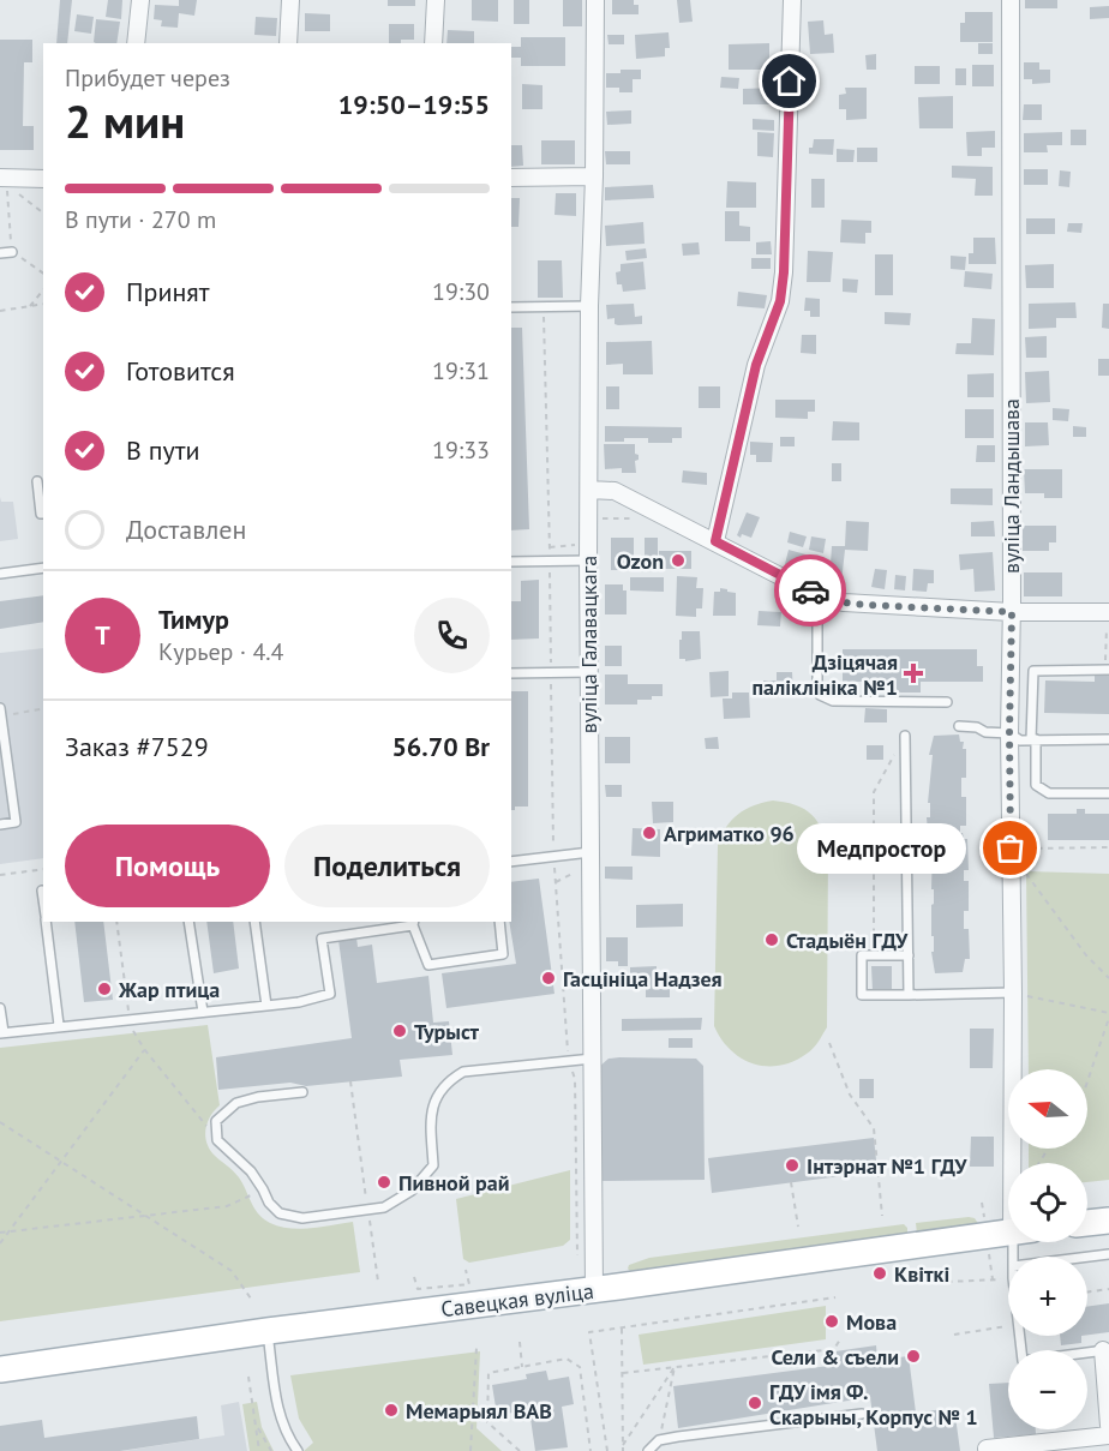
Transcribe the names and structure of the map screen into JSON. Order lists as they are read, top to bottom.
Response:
{
  "streets": {
    "main road": ["Савецкая вуліца"],
    "street": ["вуліца Ландышава", "вуліца Галавацкага"]
  },
  "crossings": [
    ["вуліца Галавацкага", "Савецкая вуліца"]
  ],
  "places": {
    "other": [
      "Ozon",
      "Агриматко 96",
      "Медпростор",
      "Стадыён ГДУ",
      "Гасцініца Надзея",
      "Жар птица",
      "Турыст",
      "Інтэрнат №1 ГДУ",
      "Пивной рай",
      "Квіткі",
      "Мова",
      "Сели & съели",
      "ГДУ імя Ф. Скарыны, Корпус № 1",
      "Мемарыял ВАВ"
    ],
    "health": ["Дзіцячая паліклініка №1"]
  },
  "north": "left",
  "page": {
    "heading": ["2 мин", "Прибудет через", "19:50–19:55"],
    "panel": [
      "Тимур",
      "Курьер · 4.4",
      "Заказ #7529",
      "56.70 Br"
    ],
    "bar": "В пути · 270 m",
    "list": [
      ["Принят", "19:30"],
      ["Готовится", "19:31"],
      ["В пути", "19:33"],
      "Доставлен"
    ],
    "round": "Т",
    "buttons": ["Помощь", "Поделиться"],
    "bubble": "Медпростор",
    "map_buttons": ["+", "−"]
  }
}
